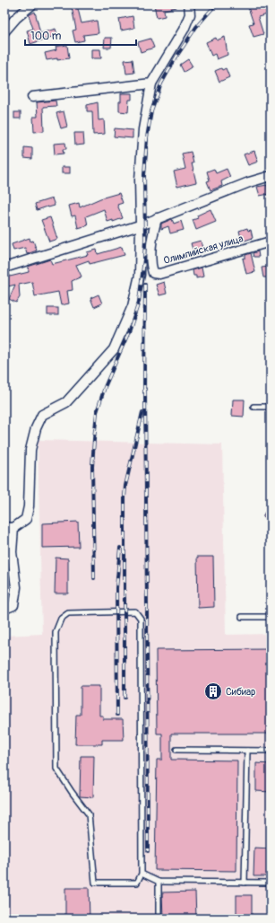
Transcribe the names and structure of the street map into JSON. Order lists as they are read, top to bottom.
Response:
{
  "streets": {
    "street": ["Олимпийская улица"]
  },
  "places": {
    "building": ["Сибиар"]
  },
  "scale_bar": "100 m"
}
